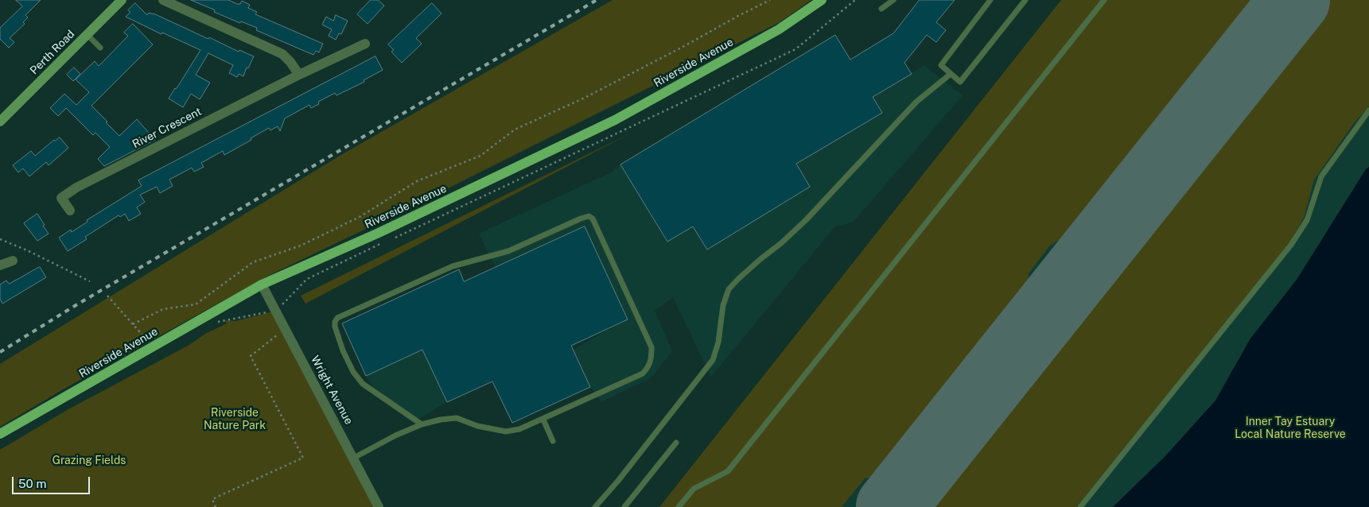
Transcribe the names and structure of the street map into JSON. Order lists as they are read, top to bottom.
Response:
{
  "streets": {
    "main road": ["Riverside Avenue"],
    "street": ["Perth Road", "River Crescent", "Wright Avenue"]
  },
  "crossings": [
    ["Riverside Avenue", "Wright Avenue"]
  ],
  "parks": ["Riverside Nature Park", "Inner Tay Estuary Local Nature Reserve", "Grazing Fields"],
  "scale_bar": "50 m"
}
